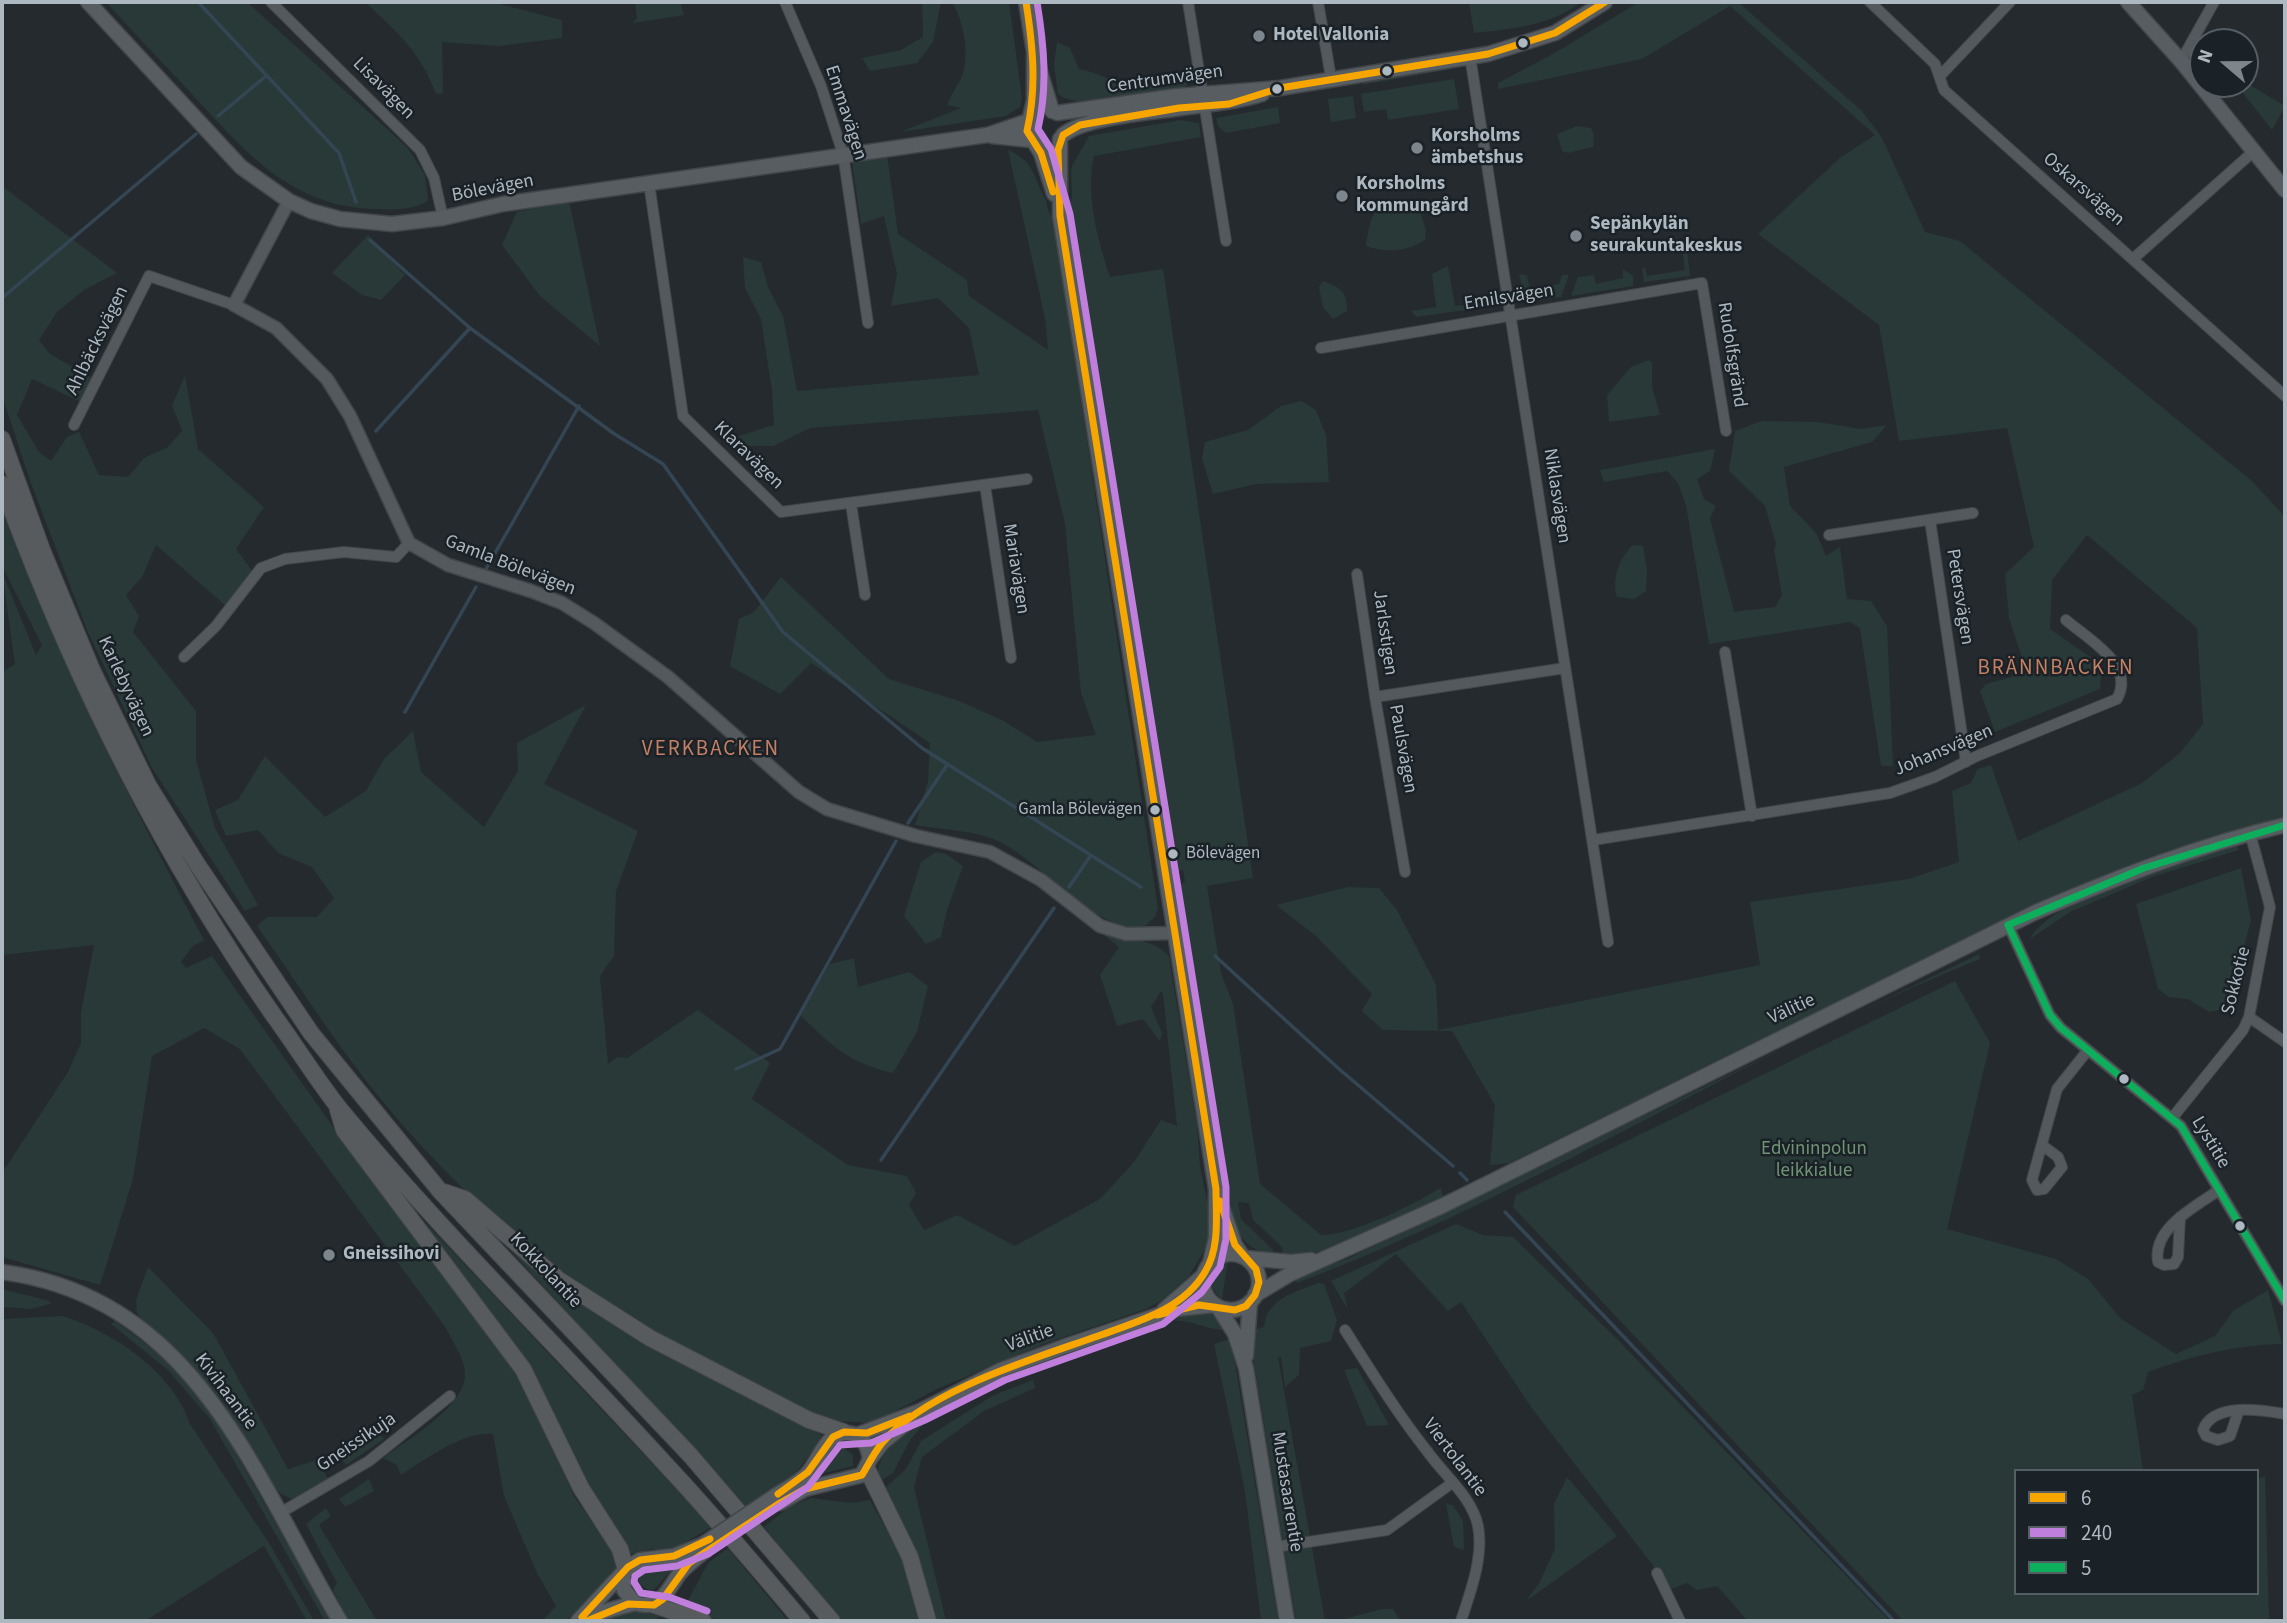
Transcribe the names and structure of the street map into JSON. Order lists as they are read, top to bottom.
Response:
{
  "streets": {
    "highway": ["Karlebyvägen", "Kokkolantie"],
    "main road": [
      "Centrumvägen",
      "Bölevägen",
      "Välitie",
      "Kivihaantie",
      "Mustasaarentie"
    ],
    "street": [
      "Lisavägen",
      "Emmavägen",
      "Oskarsvägen",
      "Emilsvägen",
      "Ahlbäcksvägen",
      "Rudolfsgränd",
      "Klaravägen",
      "Niklasvägen",
      "Gamla Bölevägen",
      "Mariavägen",
      "Petersvägen",
      "Jarlsstigen",
      "Paulsvägen",
      "Johansvägen",
      "Sokkotie",
      "Lystitie",
      "Gneissikuja",
      "Viertolantie"
    ]
  },
  "crossings": [
    ["Centrumvägen", "Bölevägen"],
    ["Centrumvägen", "Niklasvägen"],
    ["Lisavägen", "Bölevägen"],
    ["Emmavägen", "Bölevägen"],
    ["Bölevägen", "Klaravägen"],
    ["Emilsvägen", "Rudolfsgränd"],
    ["Emilsvägen", "Niklasvägen"],
    ["Klaravägen", "Mariavägen"],
    ["Niklasvägen", "Paulsvägen"],
    ["Niklasvägen", "Johansvägen"],
    ["Petersvägen", "Johansvägen"],
    ["Jarlsstigen", "Paulsvägen"],
    ["Karlebyvägen", "Kokkolantie"],
    ["Sokkotie", "Välitie"],
    ["Sokkotie", "Lystitie"],
    ["Välitie", "Lystitie"],
    ["Välitie", "Mustasaarentie"],
    ["Kivihaantie", "Gneissikuja"]
  ],
  "districts": ["BRÄNNBACKEN", "VERKBACKEN"],
  "parks": ["Edvininpolun leikkialue"],
  "places": [
    "Hotel Vallonia",
    "Korsholms ämbetshus",
    "Korsholms kommungård",
    "Sepänkylän seurakuntakeskus",
    "Gamla Bölevägen",
    "Bölevägen",
    "Gneissihovi"
  ],
  "lines": ["transit line 6", "transit line 240", "transit line 5"],
  "legend": ["6", "240", "5"],
  "north": "left"
}
